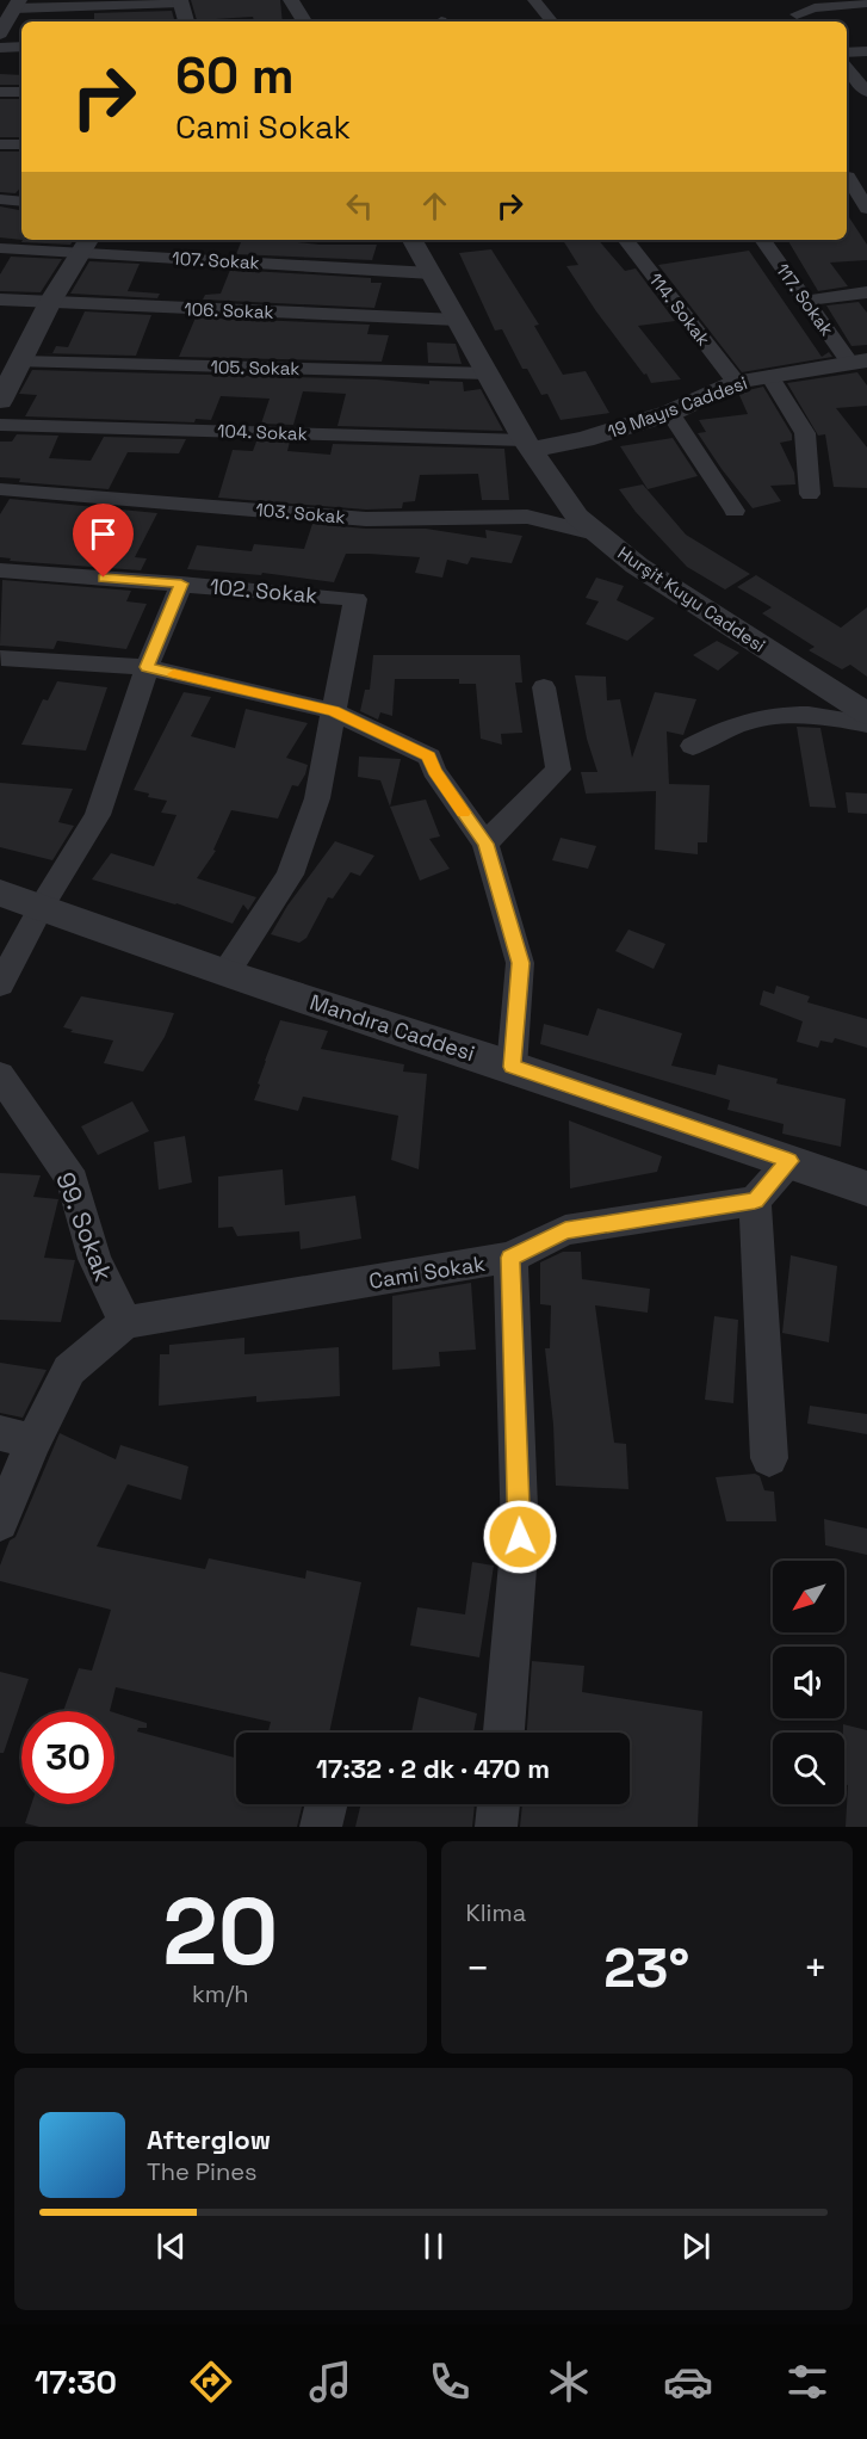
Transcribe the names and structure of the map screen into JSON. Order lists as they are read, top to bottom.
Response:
{
  "streets": {
    "street": [
      "107. Sokak",
      "117. Sokak",
      "114. Sokak",
      "106. Sokak",
      "105. Sokak",
      "19 Mayıs Caddesi",
      "104. Sokak",
      "103. Sokak",
      "102. Sokak",
      "Hurşit Kuyu Caddesi",
      "Mandıra Caddesi",
      "99. Sokak",
      "Cami Sokak"
    ]
  },
  "crossings": [
    ["107. Sokak", "Hurşit Kuyu Caddesi"],
    ["117. Sokak", "19 Mayıs Caddesi"],
    ["114. Sokak", "19 Mayıs Caddesi"],
    ["106. Sokak", "Hurşit Kuyu Caddesi"],
    ["105. Sokak", "Hurşit Kuyu Caddesi"],
    ["19 Mayıs Caddesi", "104. Sokak"],
    ["19 Mayıs Caddesi", "Hurşit Kuyu Caddesi"],
    ["104. Sokak", "Hurşit Kuyu Caddesi"],
    ["103. Sokak", "Hurşit Kuyu Caddesi"],
    ["99. Sokak", "Cami Sokak"]
  ],
  "north": "bottom left",
  "page": {
    "turn": ["60 m", "Cami Sokak"],
    "limit": "30",
    "trip": "17:32 · 2 dk · 470 m",
    "tile": [
      ["20", "km/h"],
      "Klima"
    ],
    "heat": ["−", "23°", "+"],
    "song": ["Afterglow", "The Pines"],
    "tabs": "17:30"
  }
}
